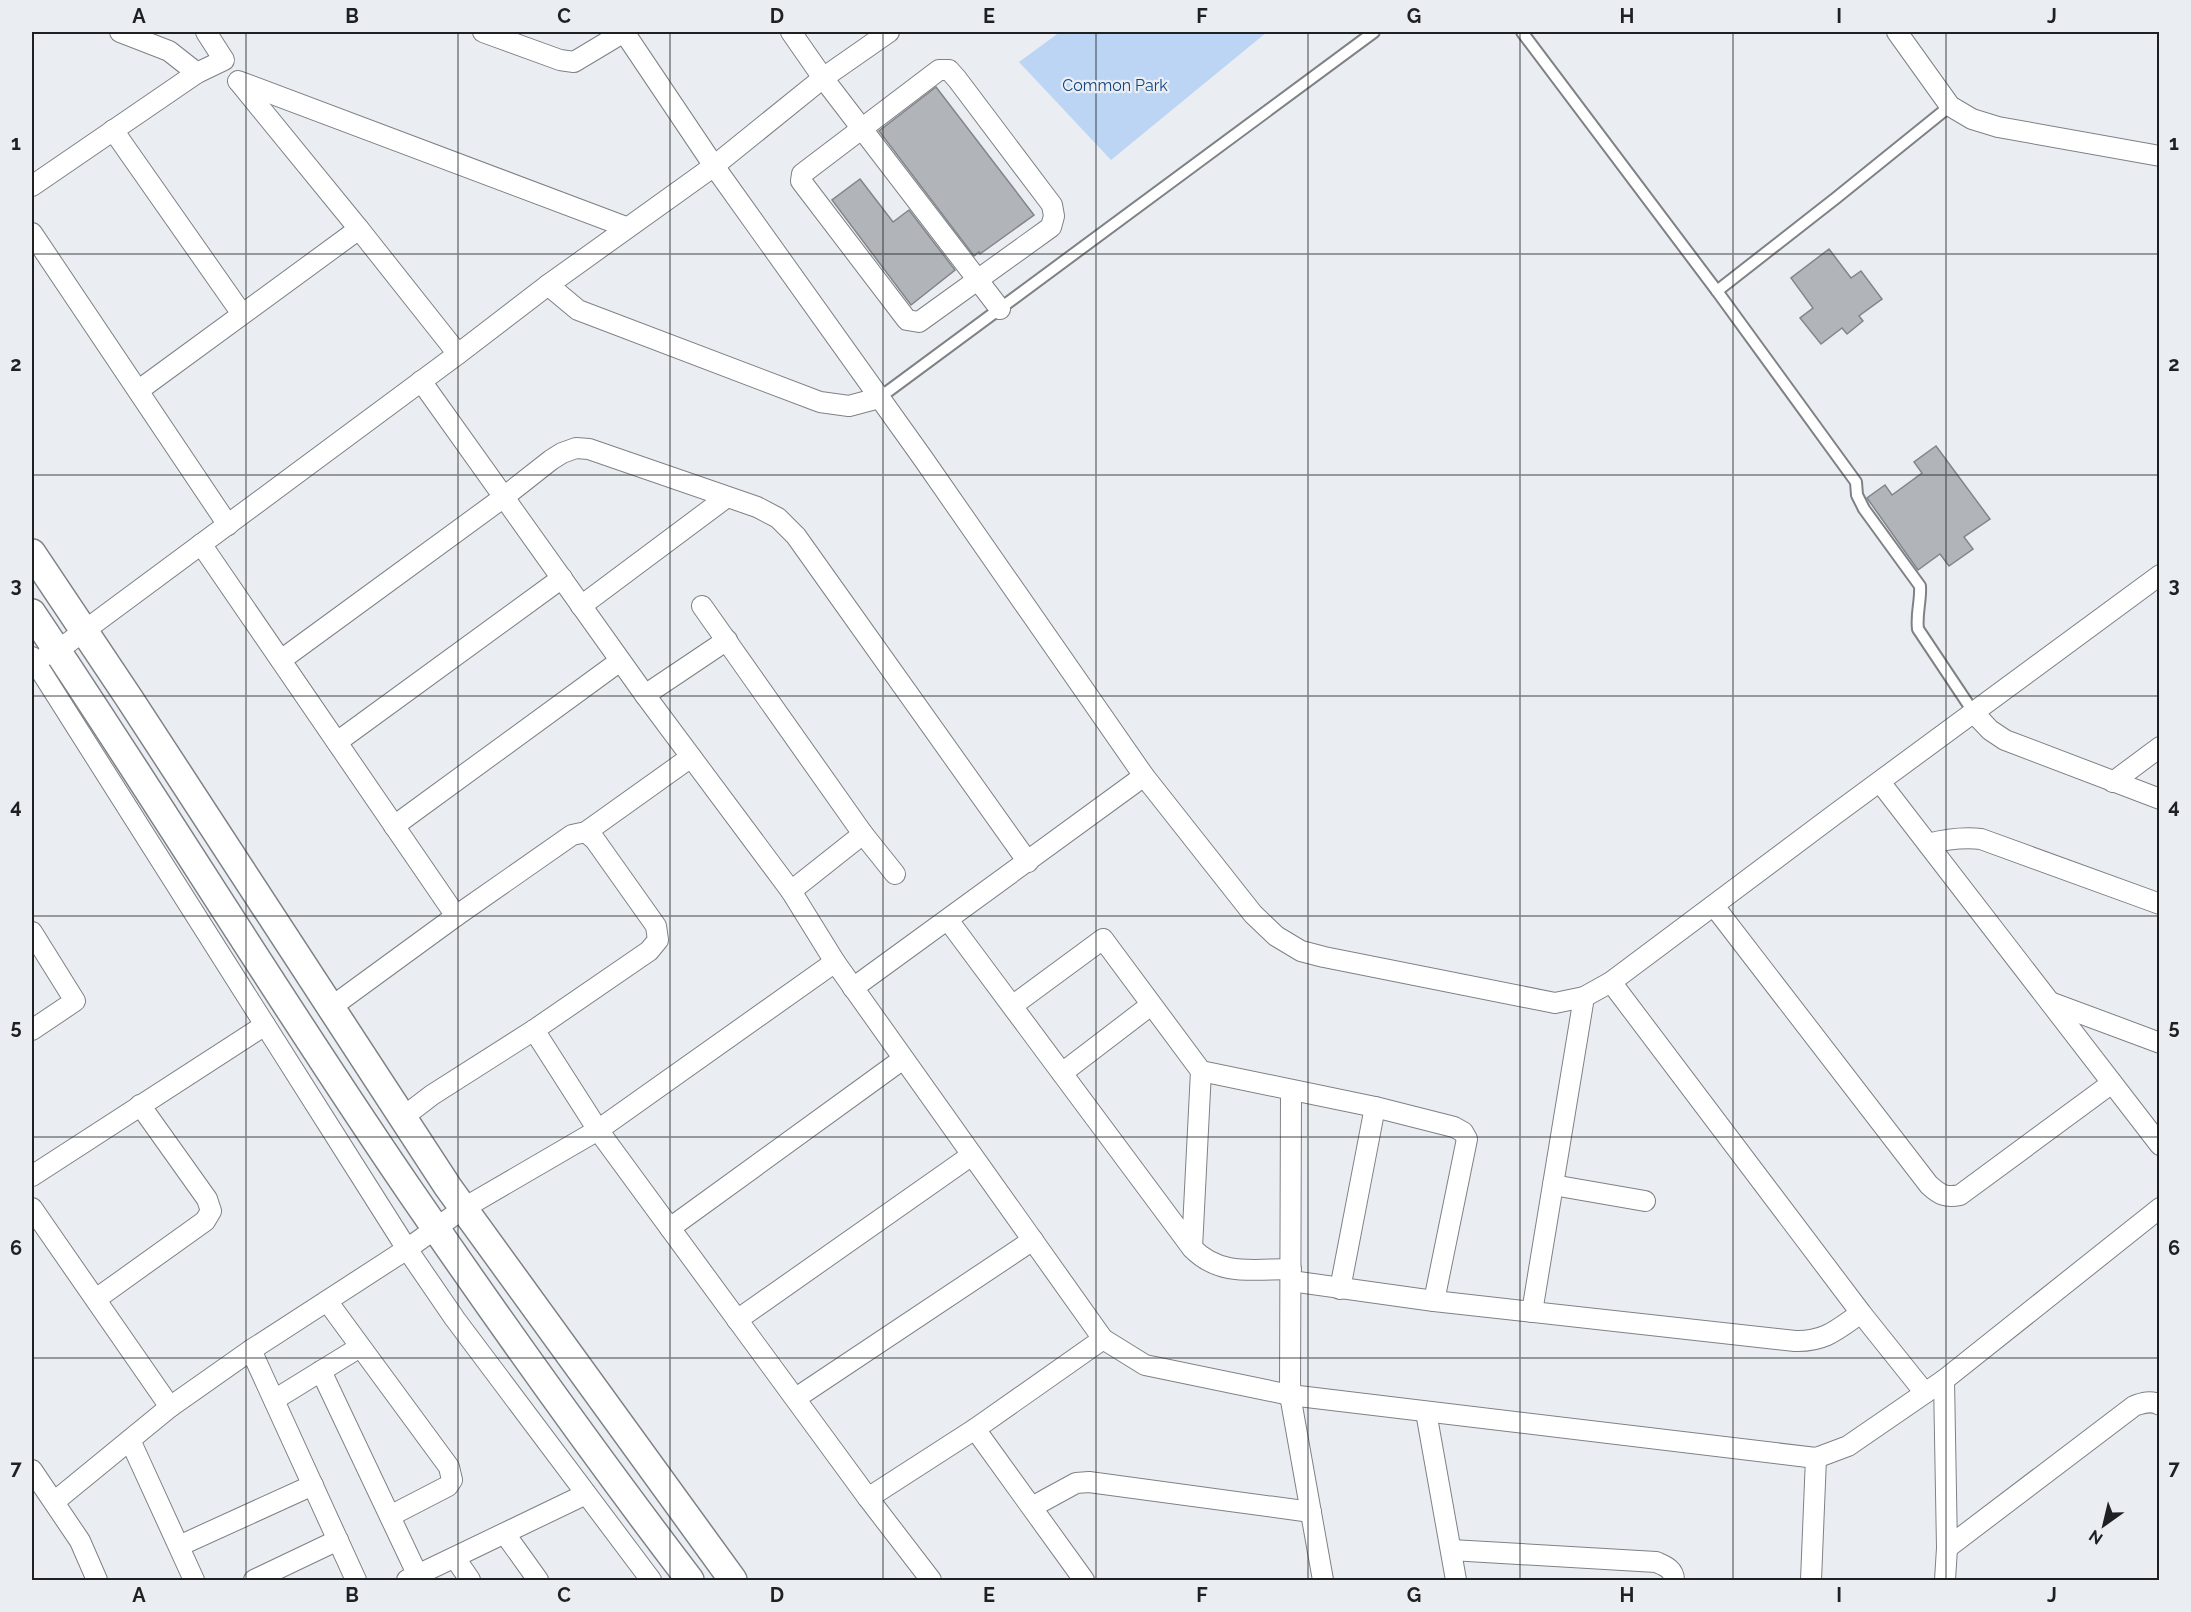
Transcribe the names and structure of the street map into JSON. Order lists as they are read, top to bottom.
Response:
{
  "parks": ["Common Park"],
  "north": "bottom left",
  "grid": {
    "columns": [
      "A",
      "B",
      "C",
      "D",
      "E",
      "F",
      "G",
      "H",
      "I",
      "J"
    ],
    "rows": [
      "1",
      "2",
      "3",
      "4",
      "5",
      "6",
      "7"
    ]
  }
}
